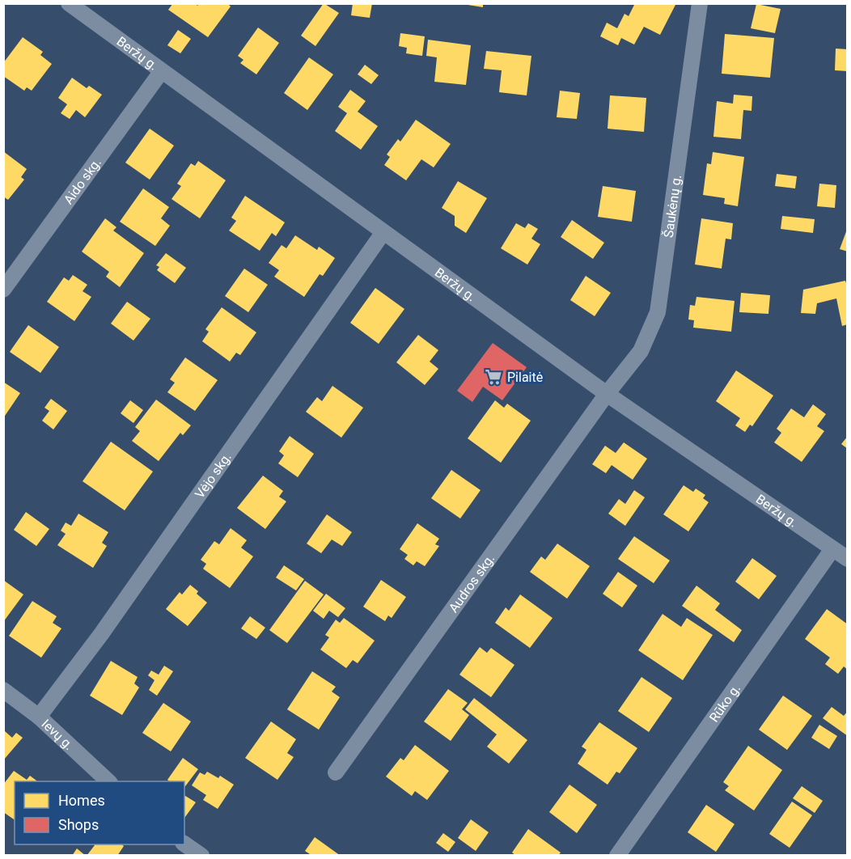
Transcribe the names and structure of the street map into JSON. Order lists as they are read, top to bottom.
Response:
{
  "streets": {
    "street": [
      "Beržų g.",
      "Aido skg.",
      "Šaukėnų g.",
      "Vėjo skg.",
      "Audros skg.",
      "Rūko g.",
      "Ievų g."
    ]
  },
  "crossings": [
    ["Beržų g.", "Aido skg."],
    ["Beržų g.", "Šaukėnų g."],
    ["Beržų g.", "Vėjo skg."],
    ["Beržų g.", "Audros skg."],
    ["Beržų g.", "Rūko g."],
    ["Šaukėnų g.", "Audros skg."],
    ["Vėjo skg.", "Ievų g."]
  ],
  "places": {
    "supermarket": ["Pilaitė"]
  },
  "legend": ["Homes", "Shops"]
}
